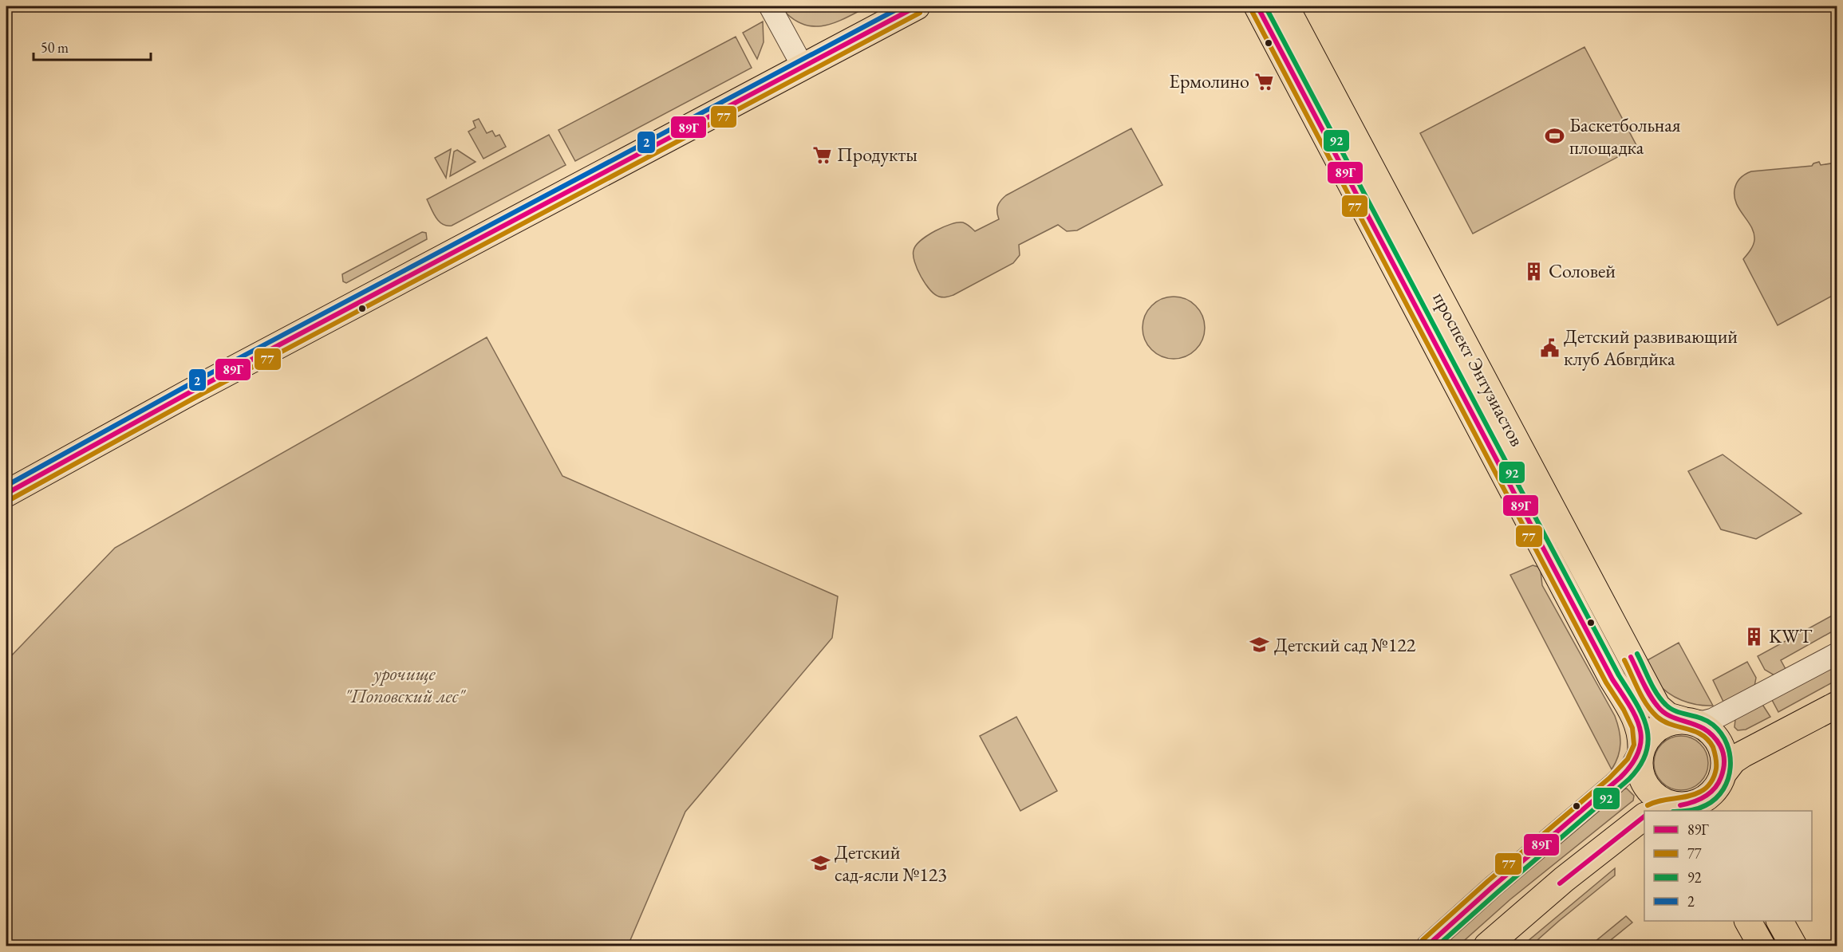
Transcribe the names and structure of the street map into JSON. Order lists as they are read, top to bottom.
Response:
{
  "streets": {
    "main road": ["проспект Энтузиастов"]
  },
  "parks": ["урочище \"Поповский лес\""],
  "places": {
    "supermarket": ["Ермолино", "Продукты"],
    "sports": ["Баскетбольная площадка"],
    "building": ["Соловей", "KWT"],
    "public building": ["Детский развивающий клуб Абвгдйка"],
    "school or university": ["Детский сад №122", "Детский сад-ясли №123"]
  },
  "lines": [
    "transit line 89Г",
    "transit line 92",
    "transit line 2",
    "transit line 77"
  ],
  "legend": [
    "89Г",
    "77",
    "92",
    "2"
  ],
  "scale_bar": "50 m"
}
